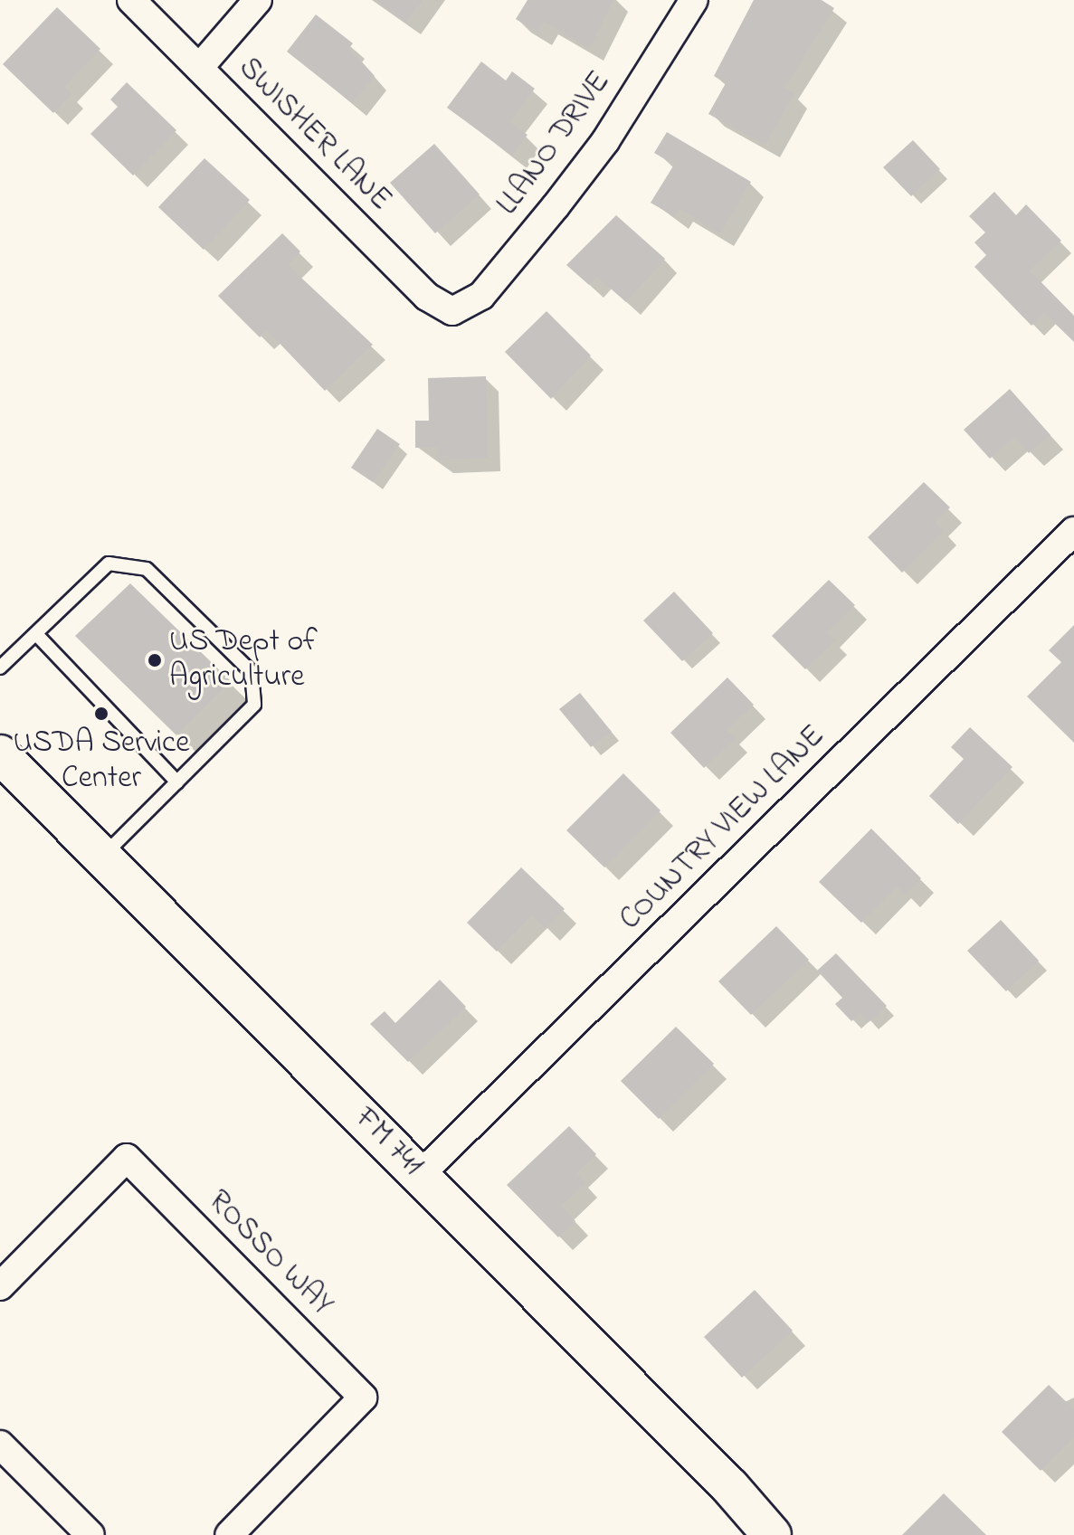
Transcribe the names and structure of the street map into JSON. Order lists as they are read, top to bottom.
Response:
{
  "streets": {
    "main road": ["FM 741"],
    "street": [
      "SWISHER LANE",
      "LLANO DRIVE",
      "COUNTRY VIEW LANE",
      "ROSSO WAY"
    ]
  },
  "crossings": [
    ["SWISHER LANE", "LLANO DRIVE"],
    ["COUNTRY VIEW LANE", "FM 741"]
  ],
  "places": ["US Dept of Agriculture", "USDA Service Center"]
}
